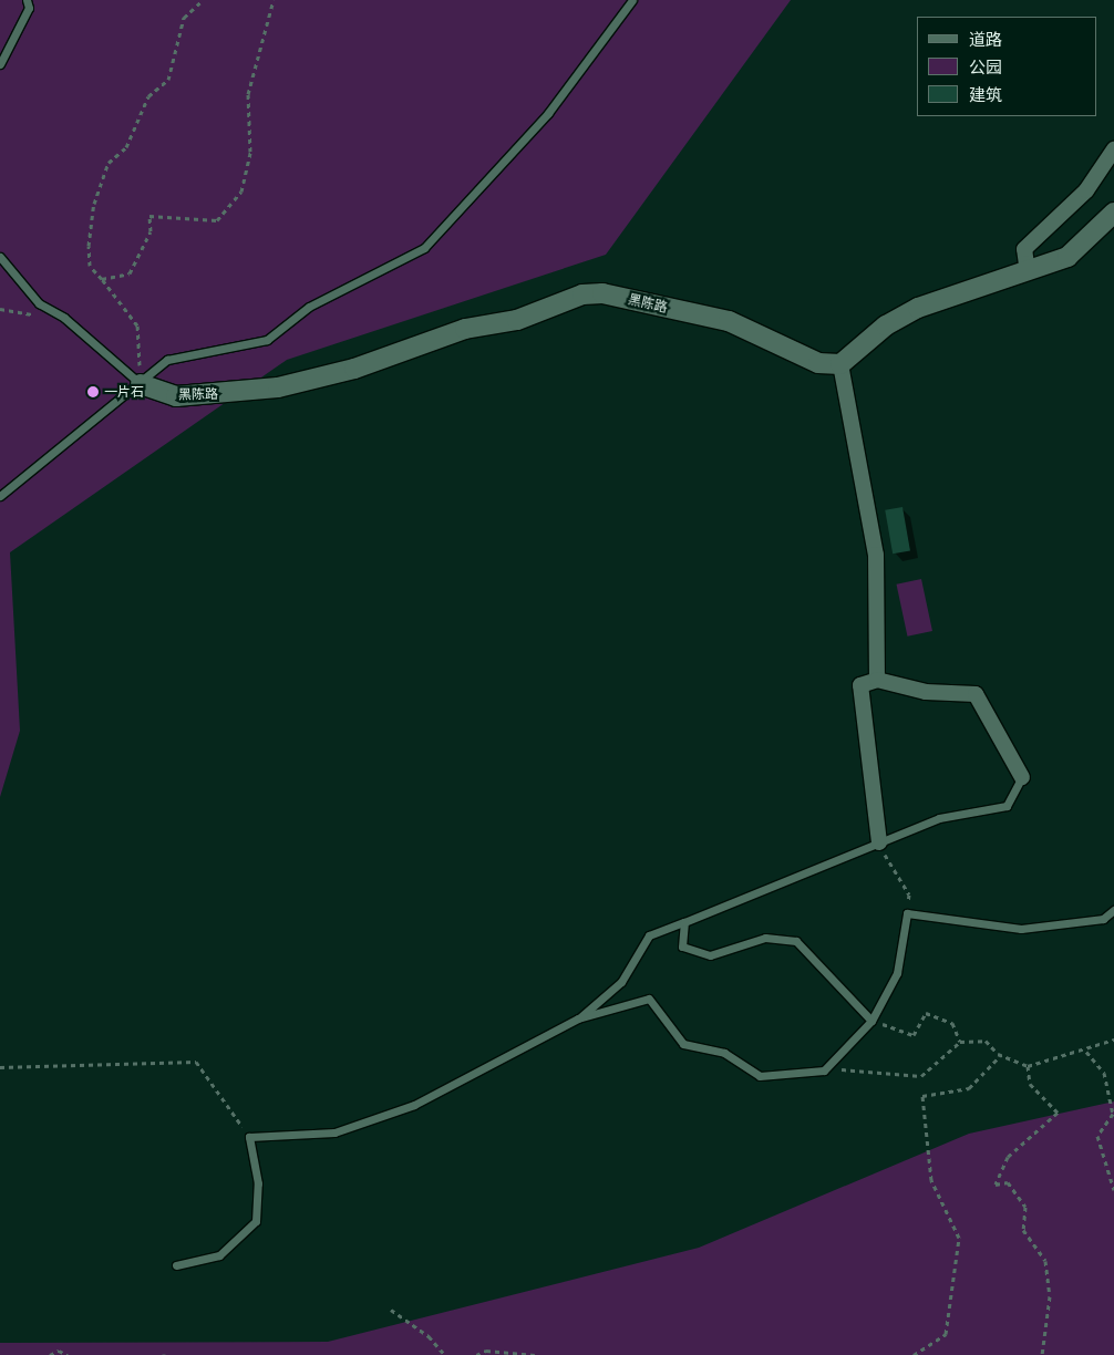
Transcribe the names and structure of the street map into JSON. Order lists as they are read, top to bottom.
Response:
{
  "streets": {
    "street": ["黑陈路"]
  },
  "places": ["一片石"],
  "legend": ["道路", "公园", "建筑"]
}
